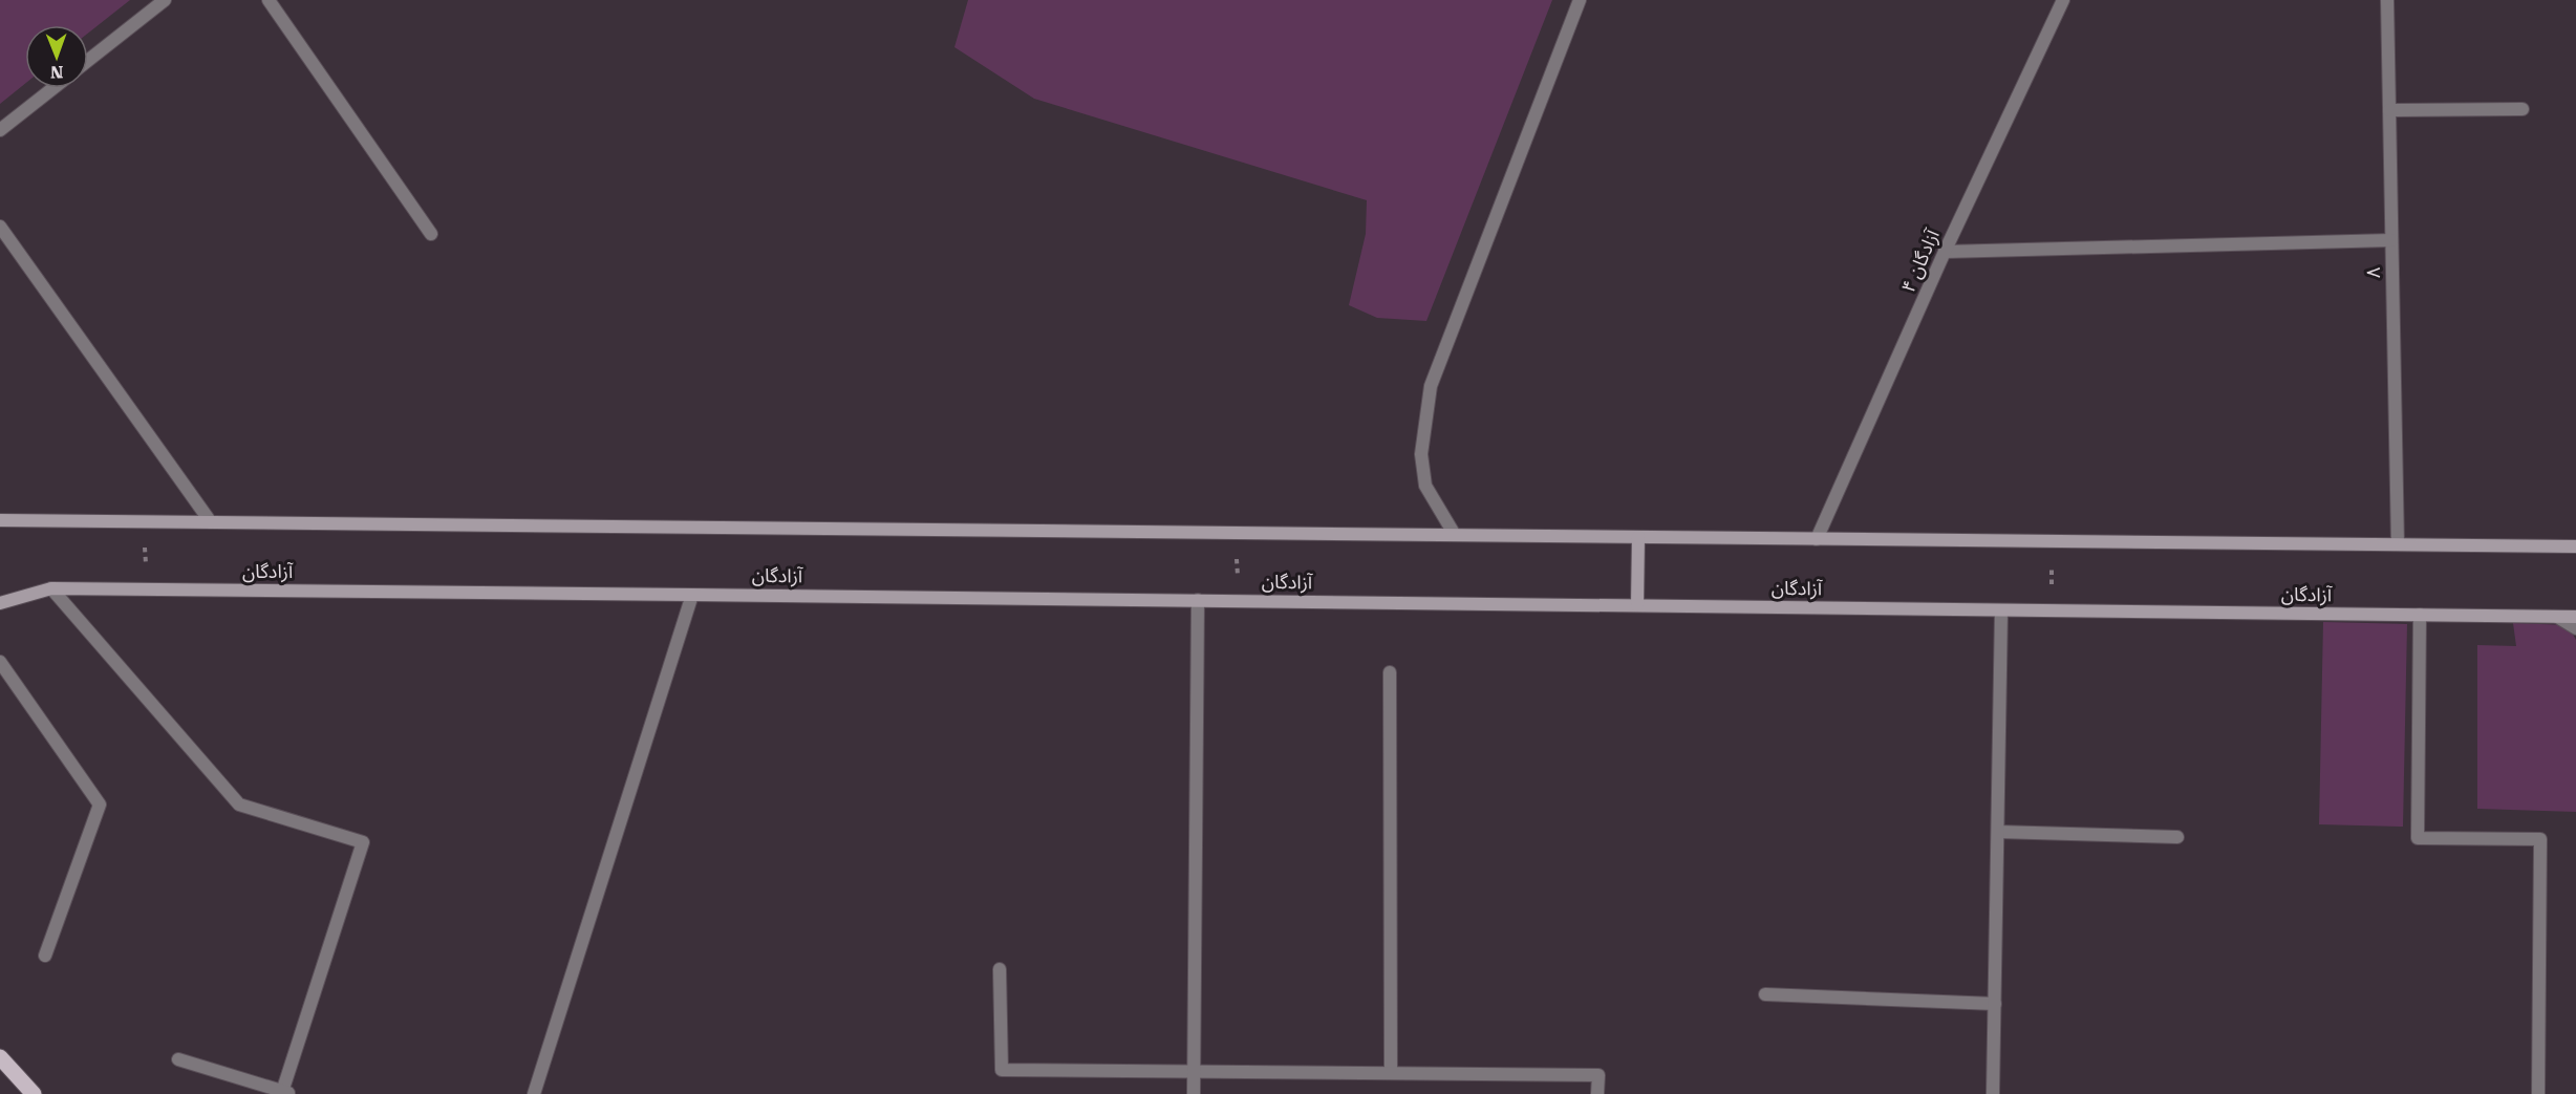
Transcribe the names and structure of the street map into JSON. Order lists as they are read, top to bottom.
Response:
{
  "streets": {
    "main road": ["آزادگان"],
    "street": ["آزادگان ۴", "۸"]
  },
  "north": "bottom"
}
